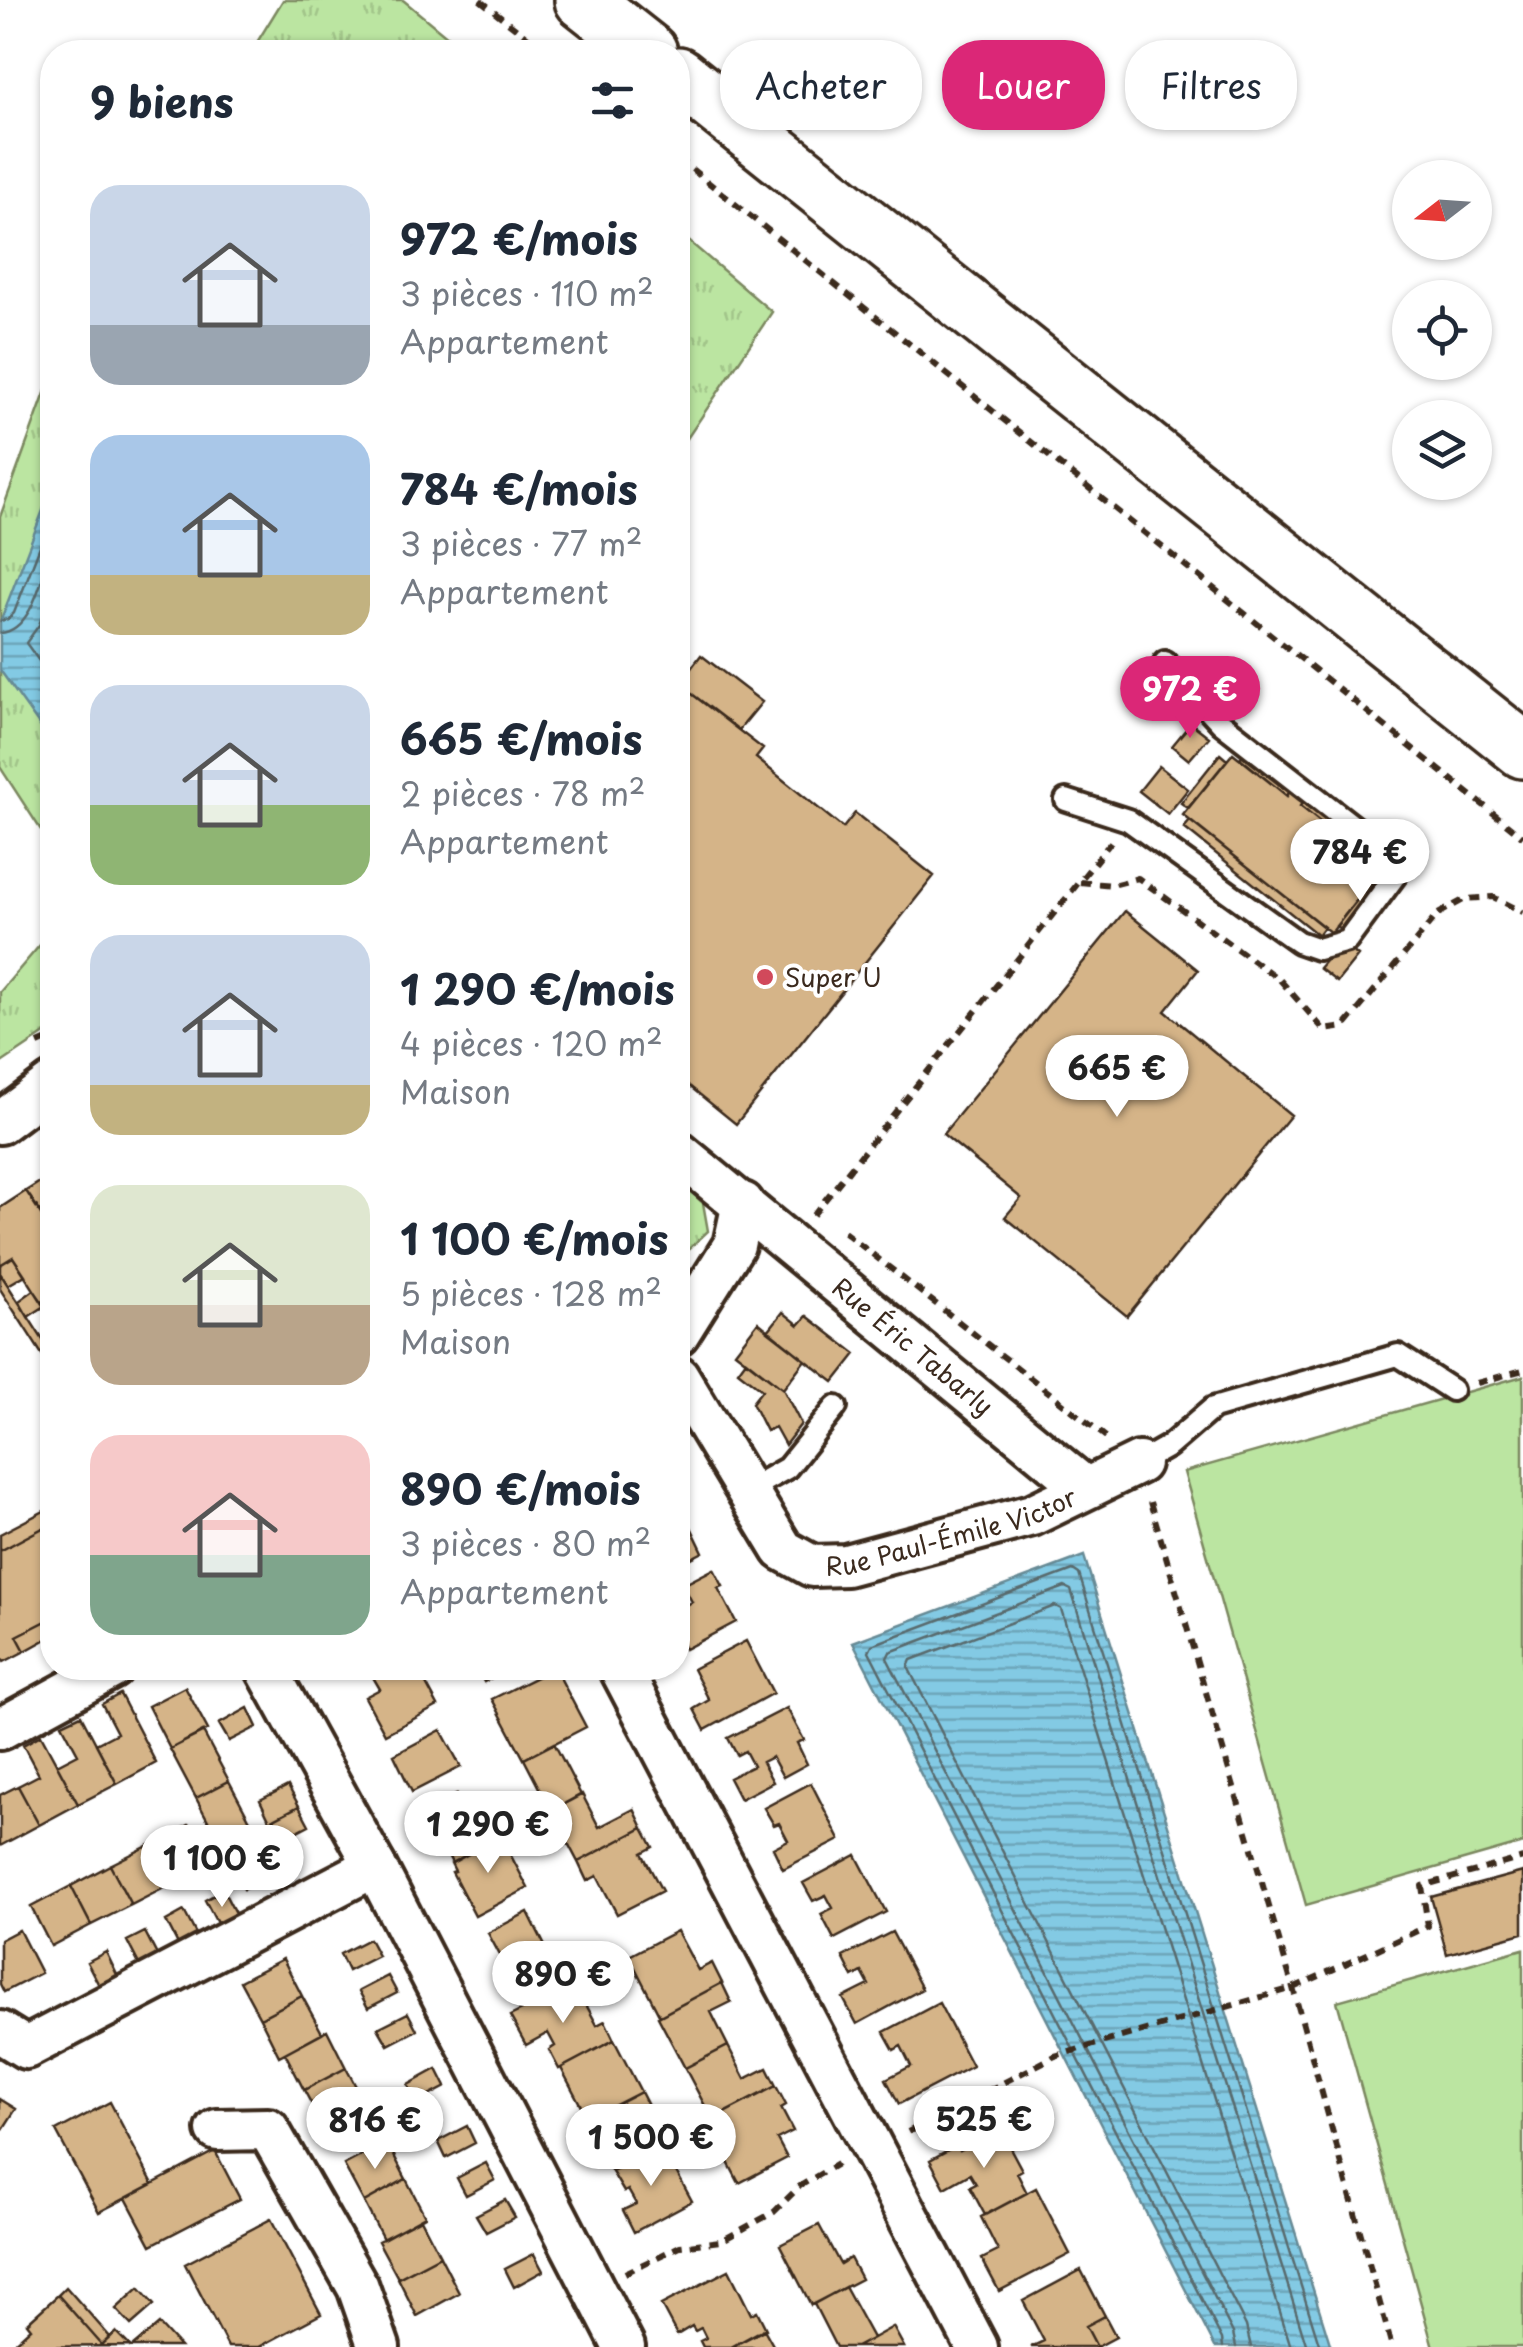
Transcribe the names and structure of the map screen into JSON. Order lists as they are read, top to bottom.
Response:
{
  "streets": {
    "street": ["Rue Éric Tabarly", "Rue Paul-Émile Victor"]
  },
  "crossings": [
    ["Rue Éric Tabarly", "Rue Paul-Émile Victor"]
  ],
  "places": ["Super U"],
  "north": "left",
  "page": {
    "chip": ["Acheter", "Louer", "Filtres"],
    "heading": "9 biens",
    "list": [
      {
        "name": "972 €/mois",
        "note": "3 pièces · 110 m² · Appartement"
      },
      {
        "name": "784 €/mois",
        "note": "3 pièces · 77 m² · Appartement"
      },
      {
        "name": "665 €/mois",
        "note": "2 pièces · 78 m² · Appartement"
      },
      {
        "name": "1 290 €/mois",
        "note": "4 pièces · 120 m² · Maison"
      },
      {
        "name": "1 100 €/mois",
        "note": "5 pièces · 128 m² · Maison"
      },
      {
        "name": "890 €/mois",
        "note": "3 pièces · 80 m² · Appartement"
      }
    ],
    "price": [
      "972 €",
      "784 €",
      "665 €",
      "1 290 €",
      "1 100 €",
      "890 €",
      "525 €",
      "816 €",
      "1 500 €"
    ]
  }
}
